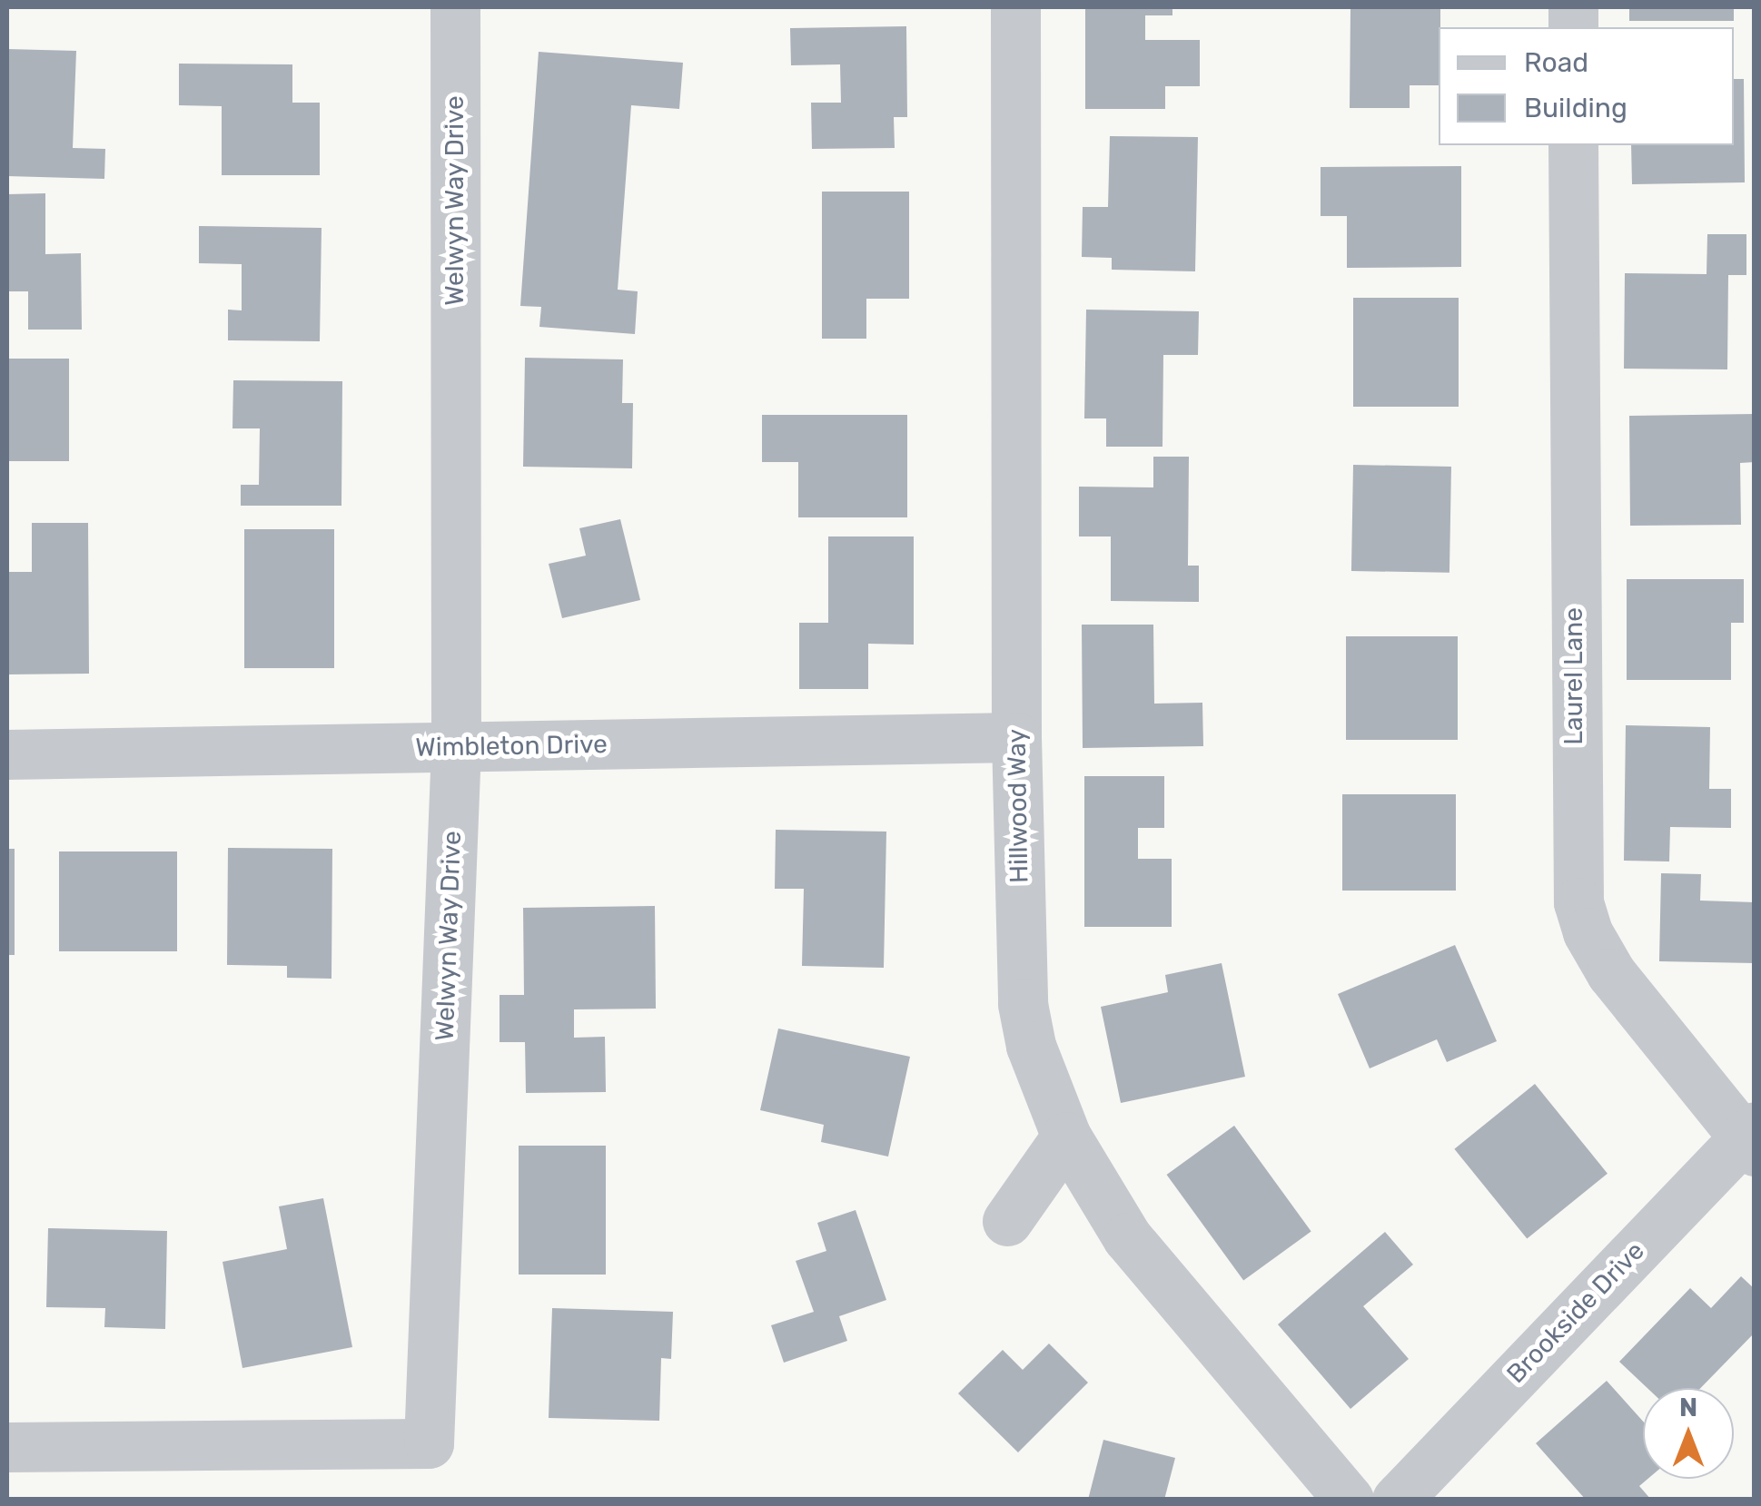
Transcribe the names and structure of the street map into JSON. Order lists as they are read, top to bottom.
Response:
{
  "streets": {
    "street": [
      "Welwyn Way Drive",
      "Laurel Lane",
      "Wimbleton Drive",
      "Hillwood Way",
      "Brookside Drive"
    ]
  },
  "crossings": [
    ["Welwyn Way Drive", "Wimbleton Drive"],
    ["Laurel Lane", "Brookside Drive"],
    ["Wimbleton Drive", "Hillwood Way"]
  ],
  "legend": ["Road", "Building"],
  "north": "top"
}
